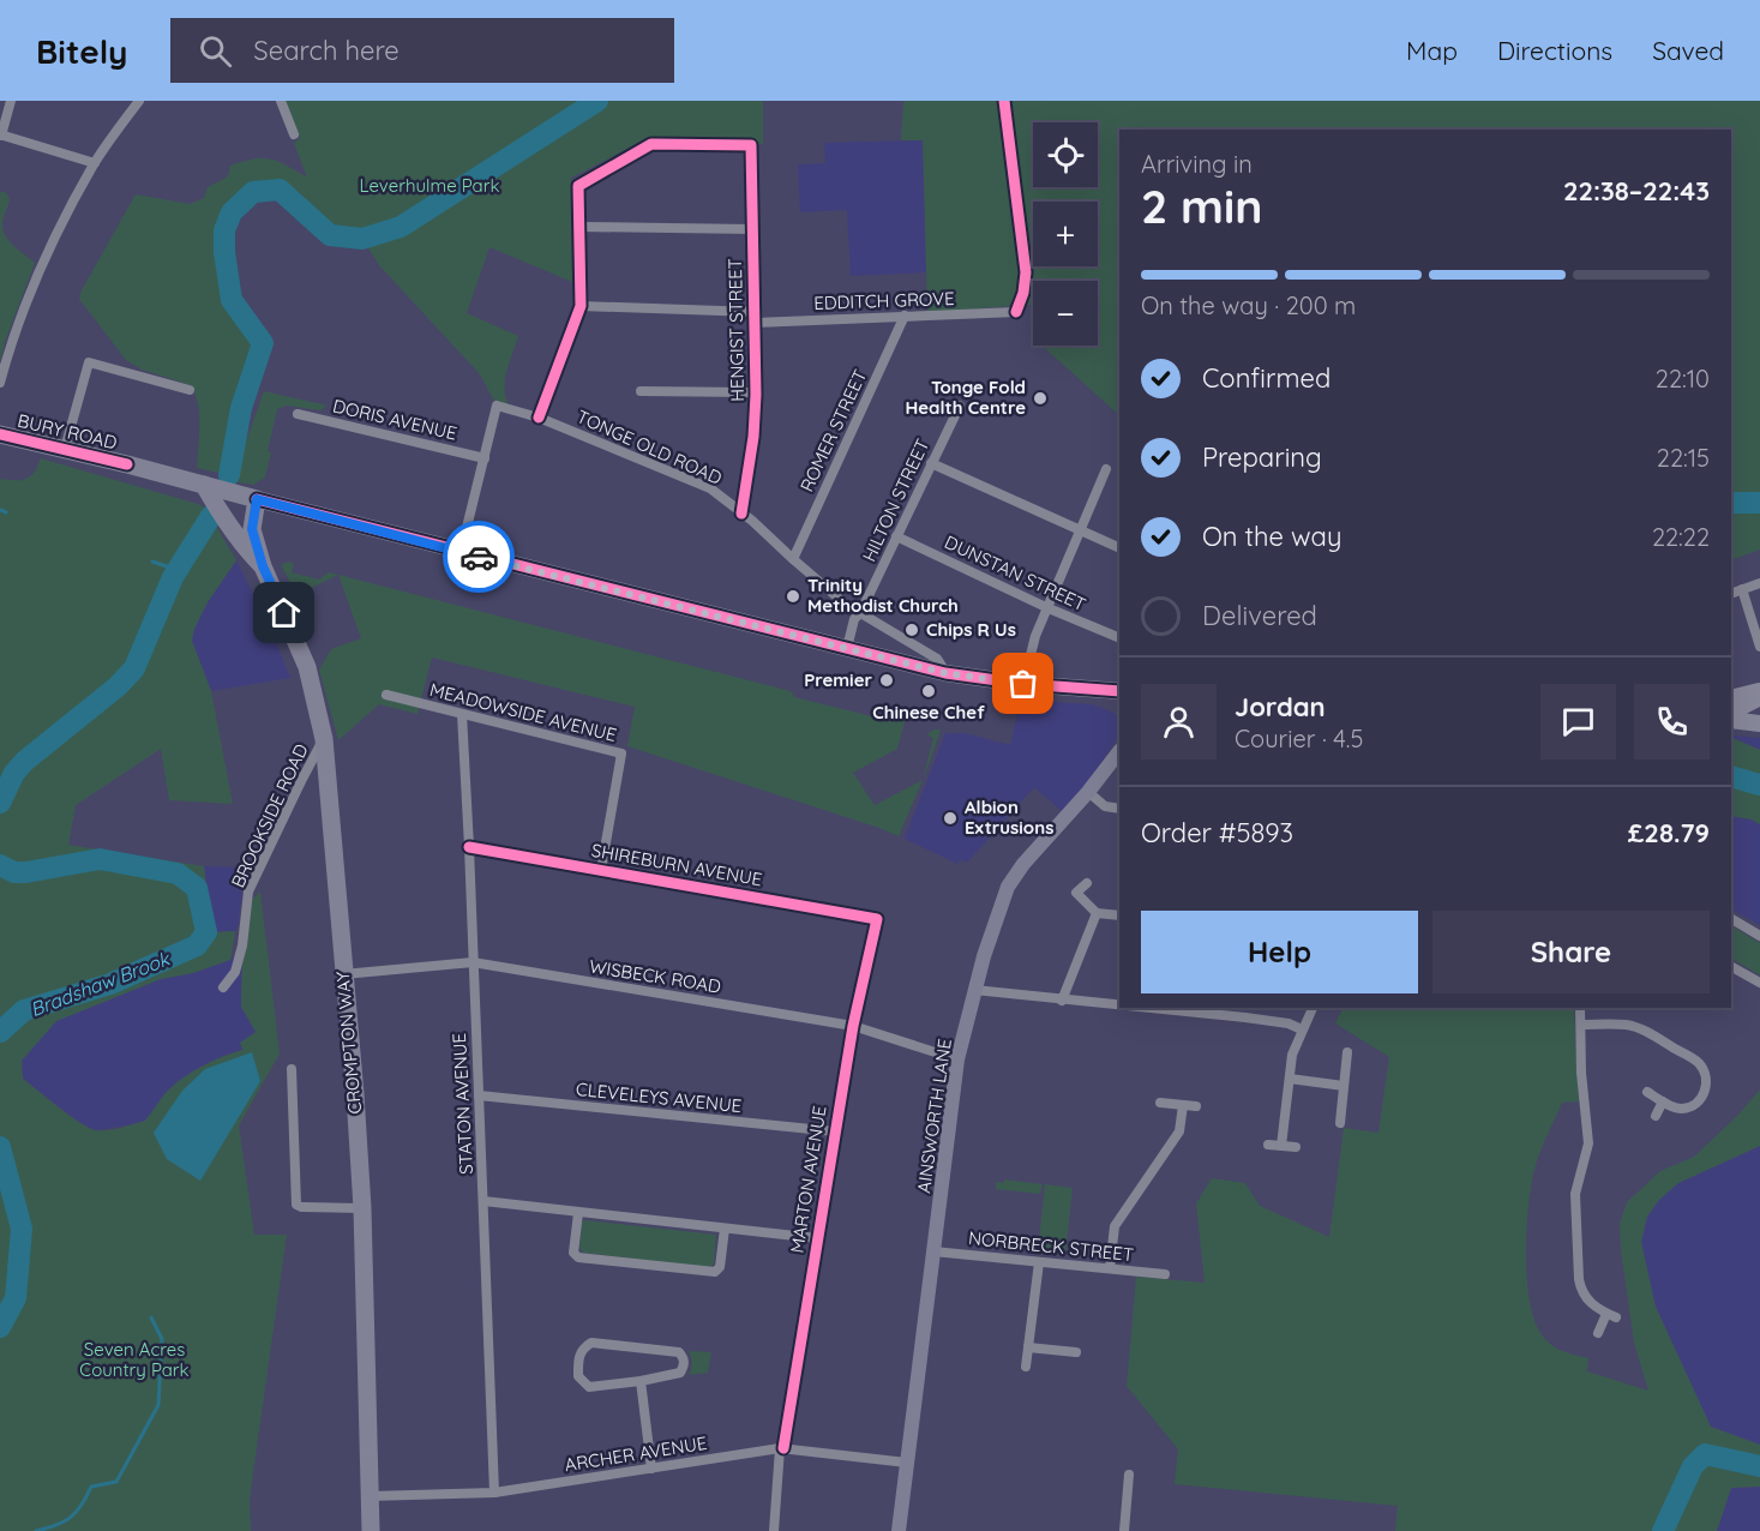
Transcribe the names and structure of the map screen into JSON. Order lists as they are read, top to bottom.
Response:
{
  "streets": {
    "highway": ["BURY ROAD", "CROMPTON WAY"],
    "main road": ["AINSWORTH LANE"],
    "street": [
      "EDDITCH GROVE",
      "HENGIST STREET",
      "DORIS AVENUE",
      "ROMER STREET",
      "TONGE OLD ROAD",
      "HILTON STREET",
      "DUNSTAN STREET",
      "MEADOWSIDE AVENUE",
      "BROOKSIDE ROAD",
      "SHIREBURN AVENUE",
      "WISBECK ROAD",
      "CLEVELEYS AVENUE",
      "STATON AVENUE",
      "MARTON AVENUE",
      "NORBRECK STREET",
      "ARCHER AVENUE"
    ]
  },
  "crossings": [
    ["EDDITCH GROVE", "HENGIST STREET"],
    ["EDDITCH GROVE", "ROMER STREET"],
    ["HENGIST STREET", "TONGE OLD ROAD"],
    ["DORIS AVENUE", "TONGE OLD ROAD"],
    ["ROMER STREET", "TONGE OLD ROAD"],
    ["BURY ROAD", "TONGE OLD ROAD"],
    ["BURY ROAD", "HILTON STREET"],
    ["BURY ROAD", "CROMPTON WAY"],
    ["TONGE OLD ROAD", "HILTON STREET"],
    ["HILTON STREET", "DUNSTAN STREET"],
    ["MEADOWSIDE AVENUE", "SHIREBURN AVENUE"],
    ["MEADOWSIDE AVENUE", "STATON AVENUE"],
    ["BROOKSIDE ROAD", "CROMPTON WAY"],
    ["SHIREBURN AVENUE", "STATON AVENUE"],
    ["SHIREBURN AVENUE", "MARTON AVENUE"],
    ["WISBECK ROAD", "CROMPTON WAY"],
    ["WISBECK ROAD", "STATON AVENUE"],
    ["WISBECK ROAD", "AINSWORTH LANE"],
    ["WISBECK ROAD", "MARTON AVENUE"],
    ["CROMPTON WAY", "ARCHER AVENUE"],
    ["CLEVELEYS AVENUE", "STATON AVENUE"],
    ["CLEVELEYS AVENUE", "MARTON AVENUE"],
    ["STATON AVENUE", "ARCHER AVENUE"],
    ["AINSWORTH LANE", "NORBRECK STREET"],
    ["AINSWORTH LANE", "ARCHER AVENUE"],
    ["MARTON AVENUE", "ARCHER AVENUE"]
  ],
  "water": ["Bradshaw Brook"],
  "parks": ["Leverhulme Park", "Seven Acres Country Park"],
  "places": [
    "Tonge Fold Health Centre",
    "Trinity Methodist Church",
    "Chips R Us",
    "Premier",
    "Chinese Chef",
    "Albion Extrusions"
  ],
  "page": {
    "header": "Bitely",
    "search": "Search here",
    "nav": ["Map", "Directions", "Saved"],
    "map_buttons": ["+", "−"],
    "heading": ["2 min", "Arriving in", "22:38–22:43"],
    "panel": [
      "Jordan",
      "Courier · 4.5",
      "Order #5893",
      "£28.79"
    ],
    "bar": "On the way · 200 m",
    "list": [
      ["Confirmed", "22:10"],
      ["Preparing", "22:15"],
      ["On the way", "22:22"],
      "Delivered"
    ],
    "buttons": ["Help", "Share"]
  }
}
